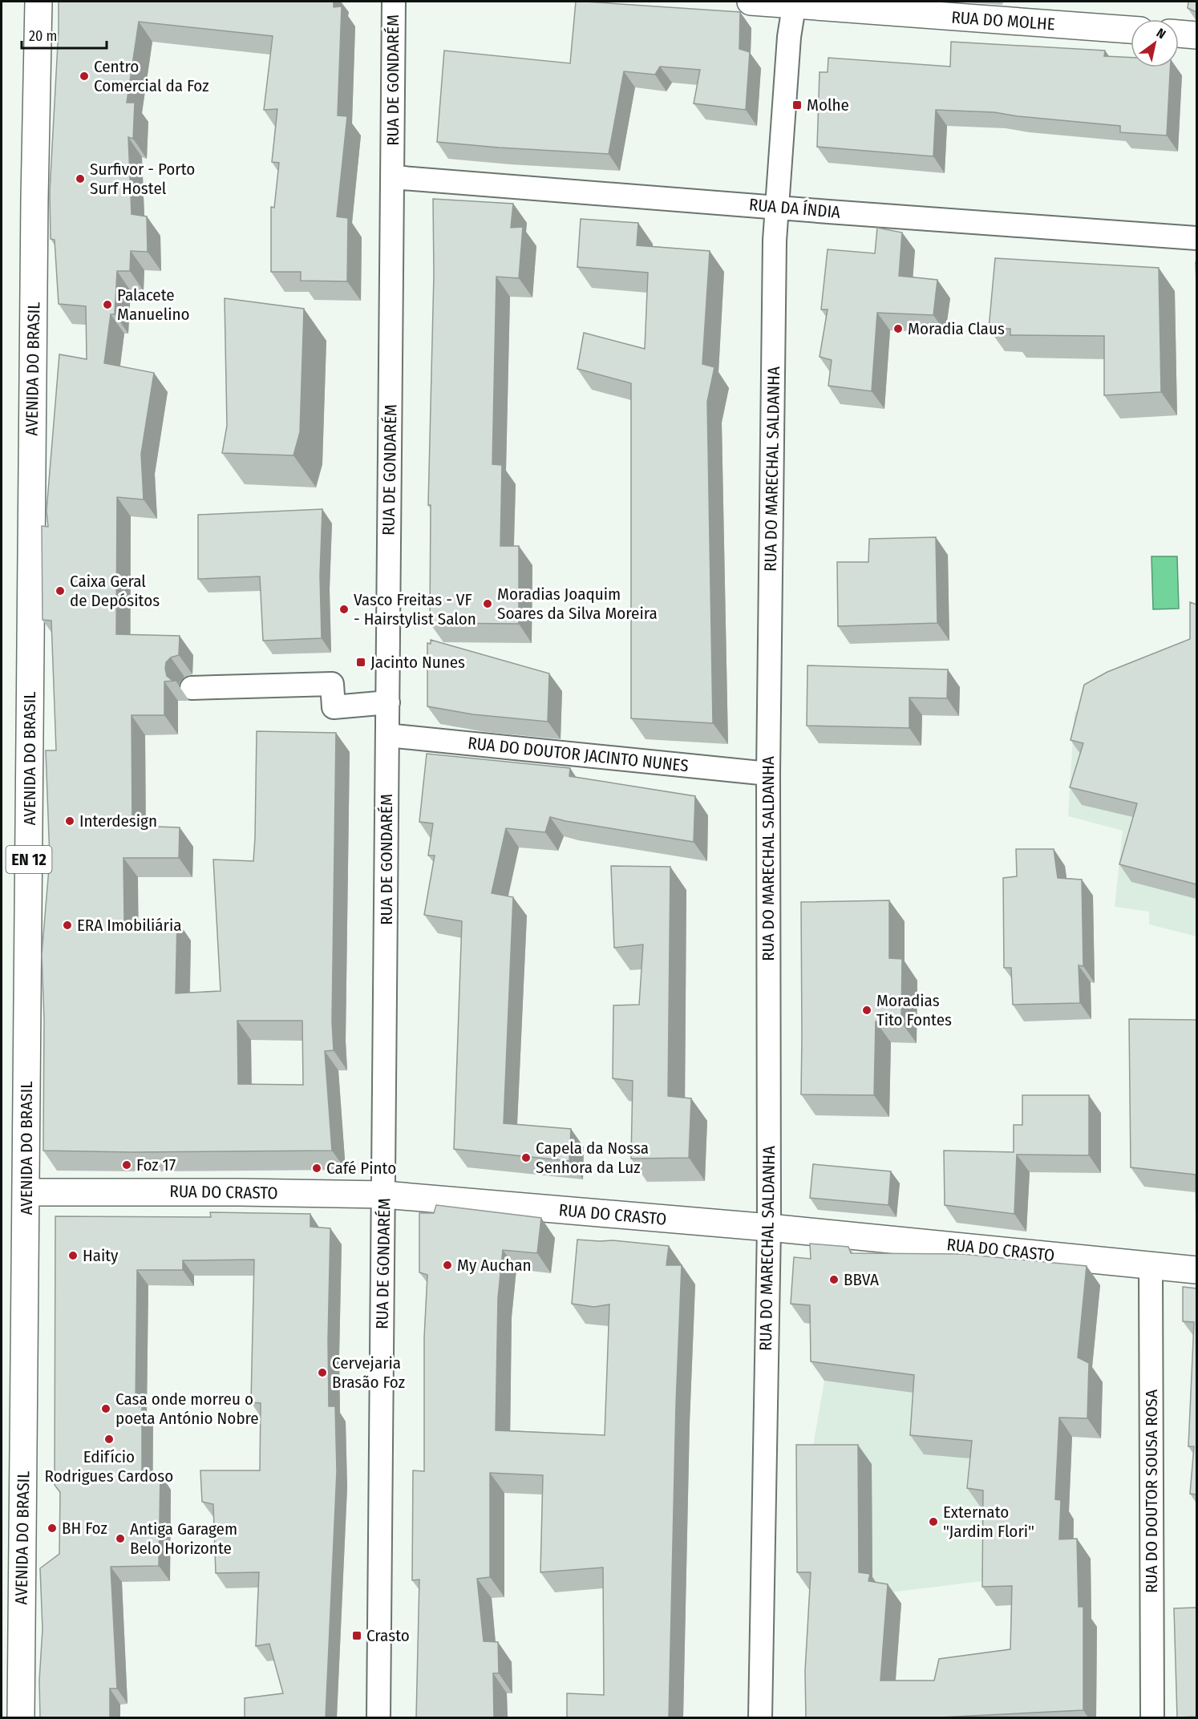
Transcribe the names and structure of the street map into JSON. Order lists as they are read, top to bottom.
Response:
{
  "streets": {
    "main road": [
      "RUA DO MOLHE",
      "AVENIDA DO BRASIL",
      "EN 12",
      "RUA DO CRASTO"
    ],
    "street": [
      "RUA DE GONDARÉM",
      "RUA DA ÍNDIA",
      "RUA DO MARECHAL SALDANHA",
      "RUA DO DOUTOR JACINTO NUNES",
      "RUA DO DOUTOR SOUSA ROSA"
    ]
  },
  "crossings": [
    ["RUA DO MOLHE", "RUA DO MARECHAL SALDANHA"],
    ["RUA DE GONDARÉM", "RUA DA ÍNDIA"],
    ["RUA DE GONDARÉM", "RUA DO DOUTOR JACINTO NUNES"],
    ["RUA DE GONDARÉM", "RUA DO CRASTO"],
    ["RUA DA ÍNDIA", "RUA DO MARECHAL SALDANHA"],
    ["AVENIDA DO BRASIL", "RUA DO CRASTO"],
    ["RUA DO MARECHAL SALDANHA", "RUA DO DOUTOR JACINTO NUNES"],
    ["RUA DO MARECHAL SALDANHA", "RUA DO CRASTO"],
    ["RUA DO CRASTO", "RUA DO DOUTOR SOUSA ROSA"]
  ],
  "places": {
    "other": [
      "Centro Comercial da Foz",
      "Surfivor - Porto Surf Hostel",
      "Palacete Manuelino",
      "Moradia Claus",
      "Caixa Geral de Depósitos",
      "Moradias Joaquim Soares da Silva Moreira",
      "Vasco Freitas - VF - Hairstylist Salon",
      "Interdesign",
      "ERA Imobiliária",
      "Moradias Tito Fontes",
      "Capela da Nossa Senhora da Luz",
      "Foz 17",
      "Café Pinto",
      "Haity",
      "My Auchan",
      "BBVA",
      "Cervejaria Brasão Foz",
      "Casa onde morreu o poeta António Nobre",
      "Edifício Rodrigues Cardoso",
      "Externato \"Jardim Flori\"",
      "BH Foz",
      "Antiga Garagem Belo Horizonte"
    ],
    "transit": ["Molhe", "Jacinto Nunes", "Crasto"]
  },
  "scale_bar": "20 m",
  "north": "top right"
}
